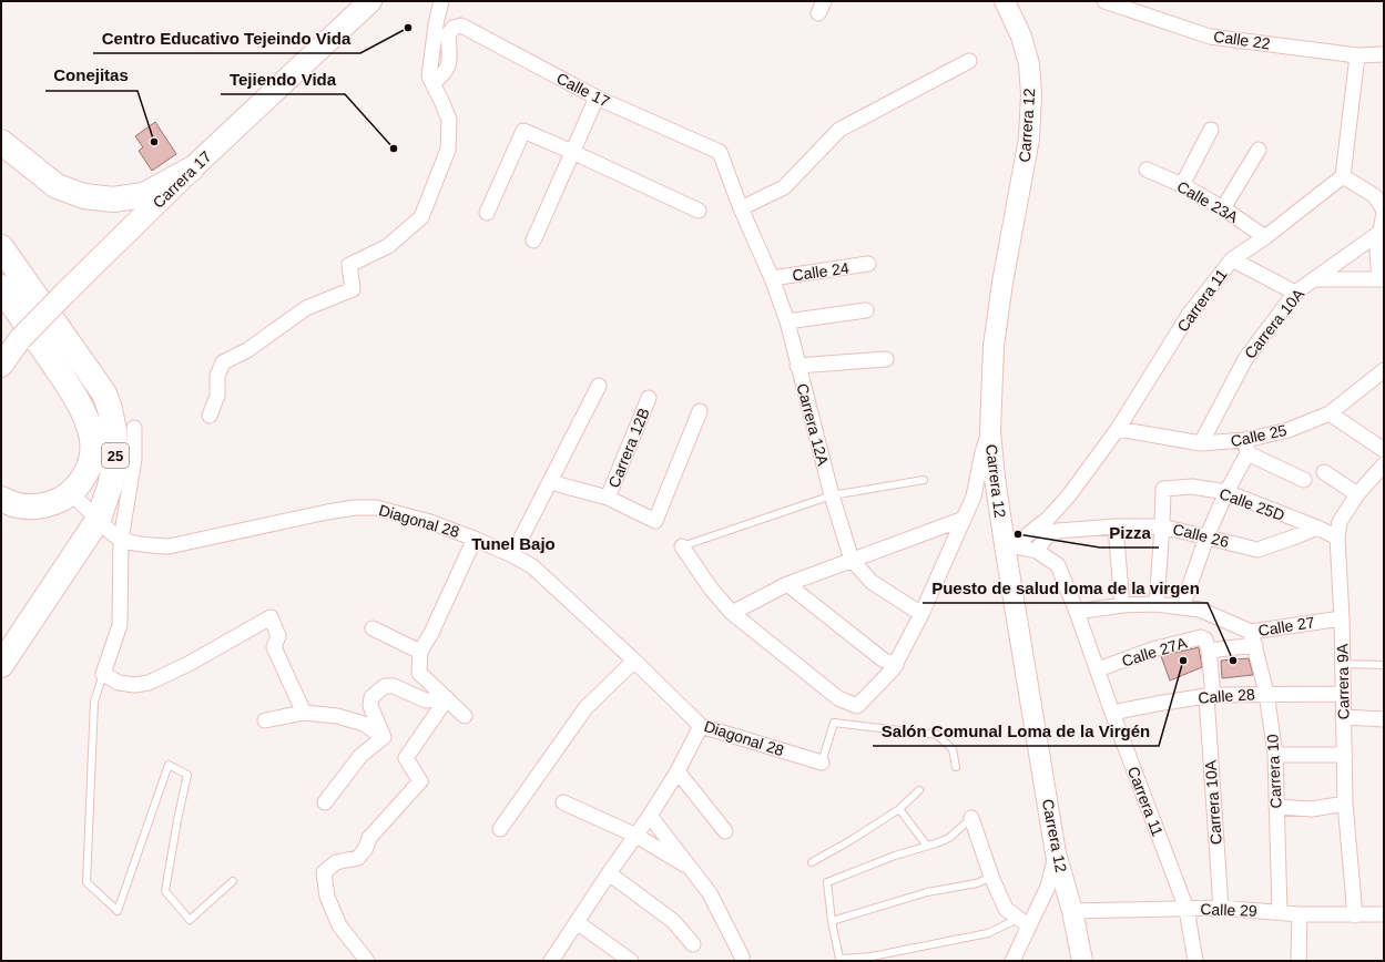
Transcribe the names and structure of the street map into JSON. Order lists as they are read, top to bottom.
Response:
{
  "streets": {
    "highway": ["25"],
    "main road": ["Carrera 17"],
    "street": [
      "Calle 22",
      "Calle 17",
      "Carrera 12",
      "Calle 23A",
      "Calle 24",
      "Carrera 11",
      "Carrera 10A",
      "Carrera 12A",
      "Calle 25",
      "Carrera 12B",
      "Calle 25D",
      "Diagonal 28",
      "Calle 26",
      "Calle 27",
      "Calle 27A",
      "Carrera 9A",
      "Calle 28",
      "Carrera 10",
      "Calle 29"
    ]
  },
  "crossings": [
    ["Calle 17", "Carrera 12A"],
    ["Carrera 12", "Carrera 11"],
    ["Carrera 12", "Calle 29"],
    ["Calle 23A", "Carrera 11"],
    ["Calle 24", "Carrera 12A"],
    ["Carrera 11", "Calle 25"],
    ["Carrera 11", "Calle 26"],
    ["Carrera 11", "Calle 27"],
    ["Carrera 11", "Calle 27A"],
    ["Carrera 11", "Calle 28"],
    ["Carrera 11", "Calle 29"],
    ["Carrera 10A", "Calle 25"],
    ["Carrera 10A", "Calle 27A"],
    ["Carrera 10A", "Calle 28"],
    ["Carrera 10A", "Calle 29"],
    ["25", "Diagonal 28"],
    ["Calle 25D", "Calle 26"],
    ["Calle 25D", "Carrera 9A"],
    ["Calle 27", "Calle 27A"],
    ["Calle 27", "Carrera 9A"],
    ["Calle 27", "Carrera 10"],
    ["Calle 27A", "Carrera 10"],
    ["Carrera 9A", "Calle 28"],
    ["Carrera 9A", "Calle 29"],
    ["Calle 28", "Carrera 10"],
    ["Carrera 10", "Calle 29"]
  ],
  "districts": ["Tunel Bajo"],
  "places": [
    "Centro Educativo Tejeindo Vida",
    "Conejitas",
    "Tejiendo Vida",
    "Pizza",
    "Salón Comunal Loma de la Virgén",
    "Puesto de salud loma de la virgen"
  ]
}
